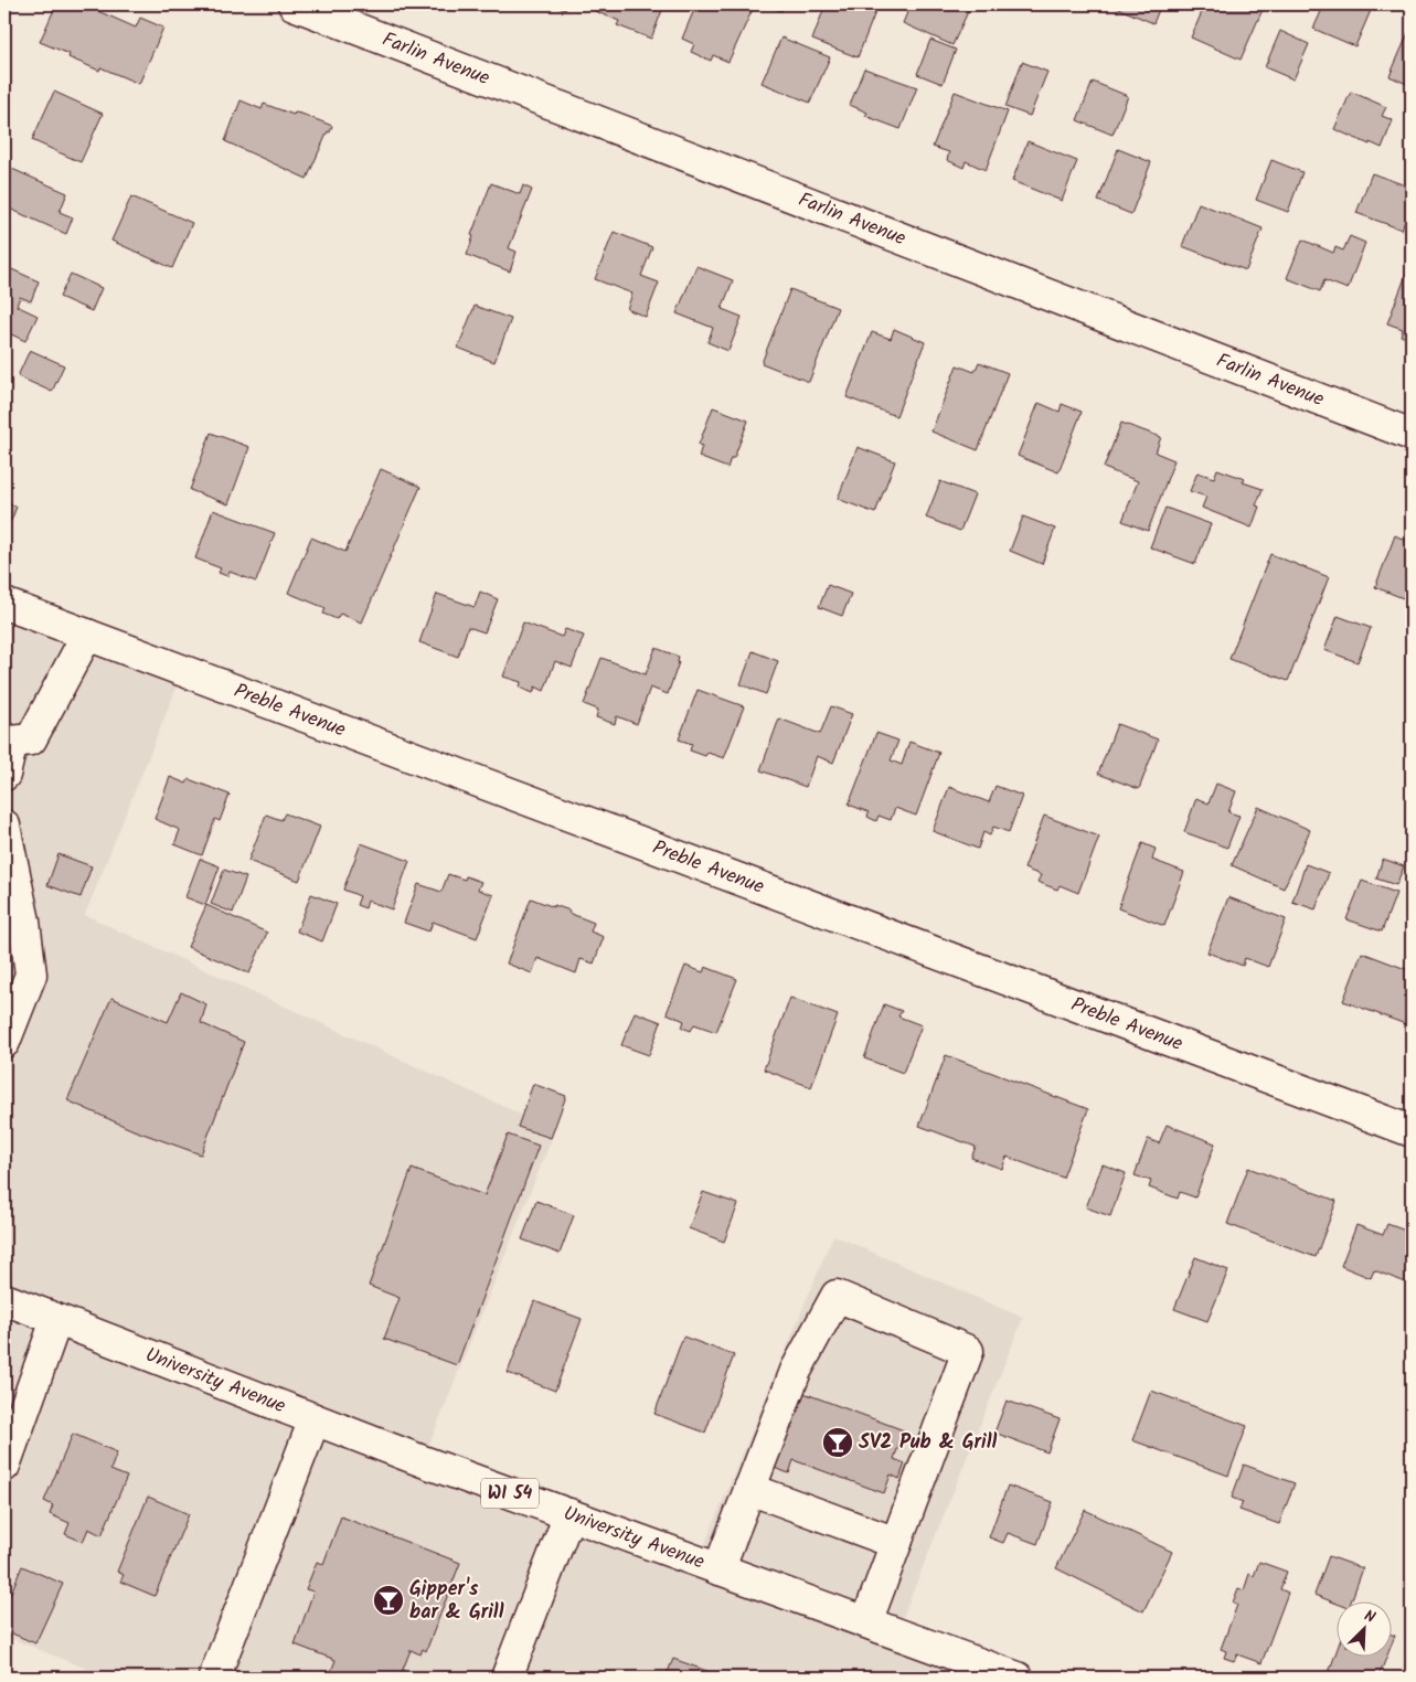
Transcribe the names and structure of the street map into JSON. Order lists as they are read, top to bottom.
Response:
{
  "streets": {
    "street": [
      "Farlin Avenue",
      "Preble Avenue",
      "University Avenue",
      "WI 54"
    ]
  },
  "places": {
    "bar": ["SV2 Pub & Grill", "Gipper's bar & Grill"]
  },
  "north": "top right"
}
